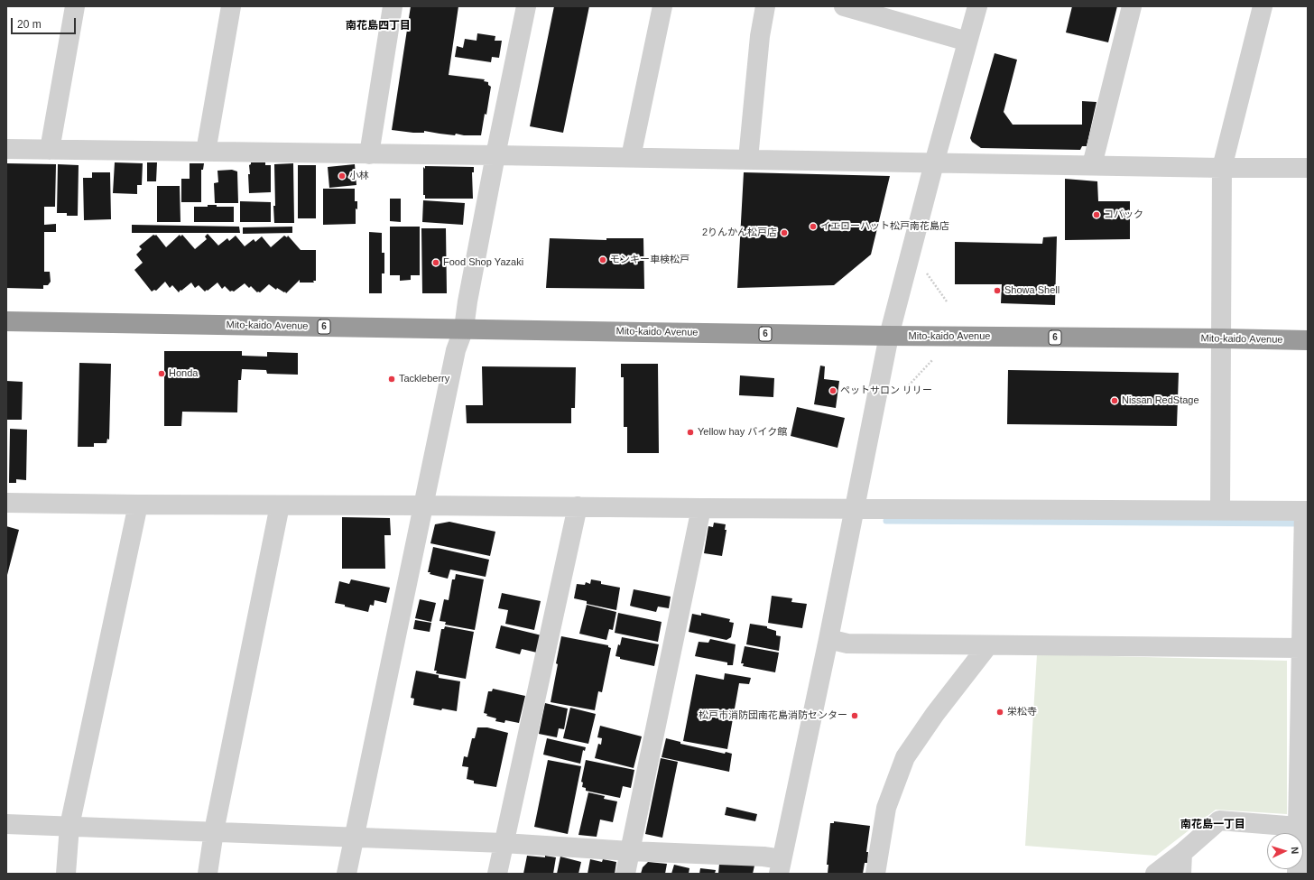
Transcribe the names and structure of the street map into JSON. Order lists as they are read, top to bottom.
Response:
{
  "streets": {
    "highway": ["Mito-kaido Avenue", "6"]
  },
  "districts": ["南花島四丁目", "南花島一丁目"],
  "places": [
    "小林",
    "コバック",
    "イエローハット松戸南花島店",
    "2りんかん松戸店",
    "モンキー車検松戸",
    "Food Shop Yazaki",
    "Showa Shell",
    "Honda",
    "Tackleberry",
    "ペットサロン リリー",
    "Nissan RedStage",
    "Yellow hay バイク館",
    "栄松寺",
    "松戸市消防団南花島消防センター"
  ],
  "scale_bar": "20 m",
  "north": "right"
}
